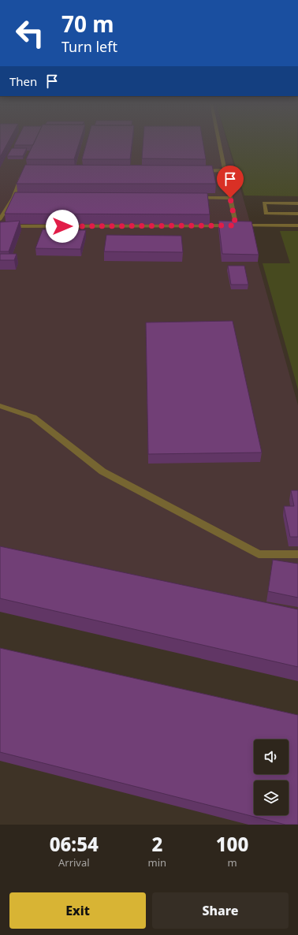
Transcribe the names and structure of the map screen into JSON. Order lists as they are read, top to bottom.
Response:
{
  "page": {
    "turn": ["70 m", "Turn left"],
    "then": "Then",
    "eta": [
      "06:54",
      "Arrival",
      "2",
      "min",
      "100",
      "m"
    ],
    "buttons": ["Exit", "Share"]
  }
}
